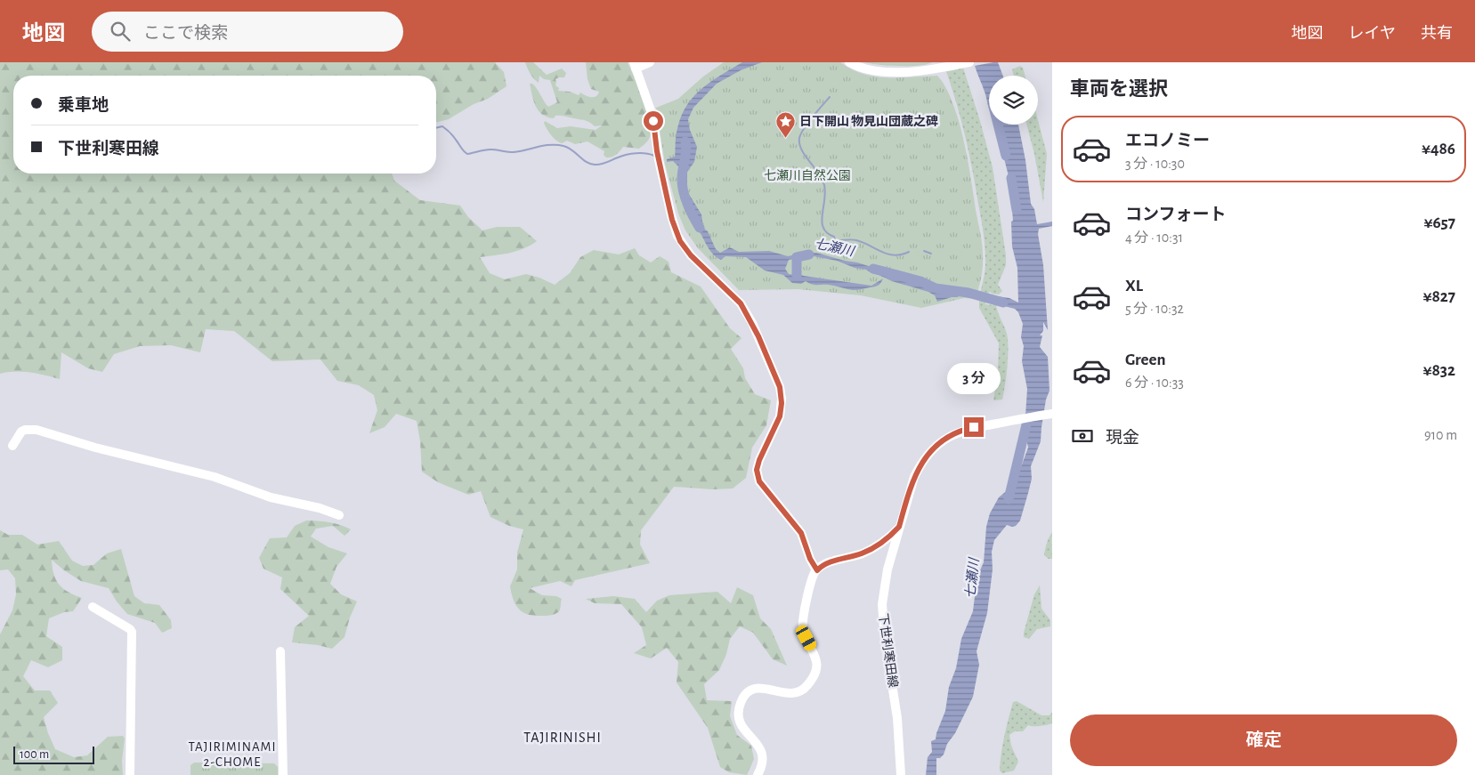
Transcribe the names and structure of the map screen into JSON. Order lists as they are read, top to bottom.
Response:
{
  "streets": {
    "street": ["下世利寒田線"]
  },
  "districts": ["TAJIRINISHI", "TAJIRIMINAMI 2-CHOME"],
  "water": ["七瀬川"],
  "parks": ["七瀬川自然公園"],
  "places": {
    "place": ["日下開山 物見山団蔵之碑"]
  },
  "scale_bar": "100 m",
  "page": {
    "header": "地図",
    "search": "ここで検索",
    "nav": ["地図", "レイヤ", "共有"],
    "heading": "車両を選択",
    "banner": ["乗車地", "下世利寒田線"],
    "list": [
      {
        "name": "エコノミー",
        "note": "3 分 · 10:30",
        "value": "¥486"
      },
      {
        "name": "コンフォート",
        "note": "4 分 · 10:31",
        "value": "¥657"
      },
      {
        "name": "XL",
        "note": "5 分 · 10:32",
        "value": "¥827"
      },
      {
        "name": "Green",
        "note": "6 分 · 10:33",
        "value": "¥832"
      }
    ],
    "bubble": "3 分",
    "pay": ["現金", "910 m"],
    "buttons": "確定",
    "scale": "100 m"
  }
}
